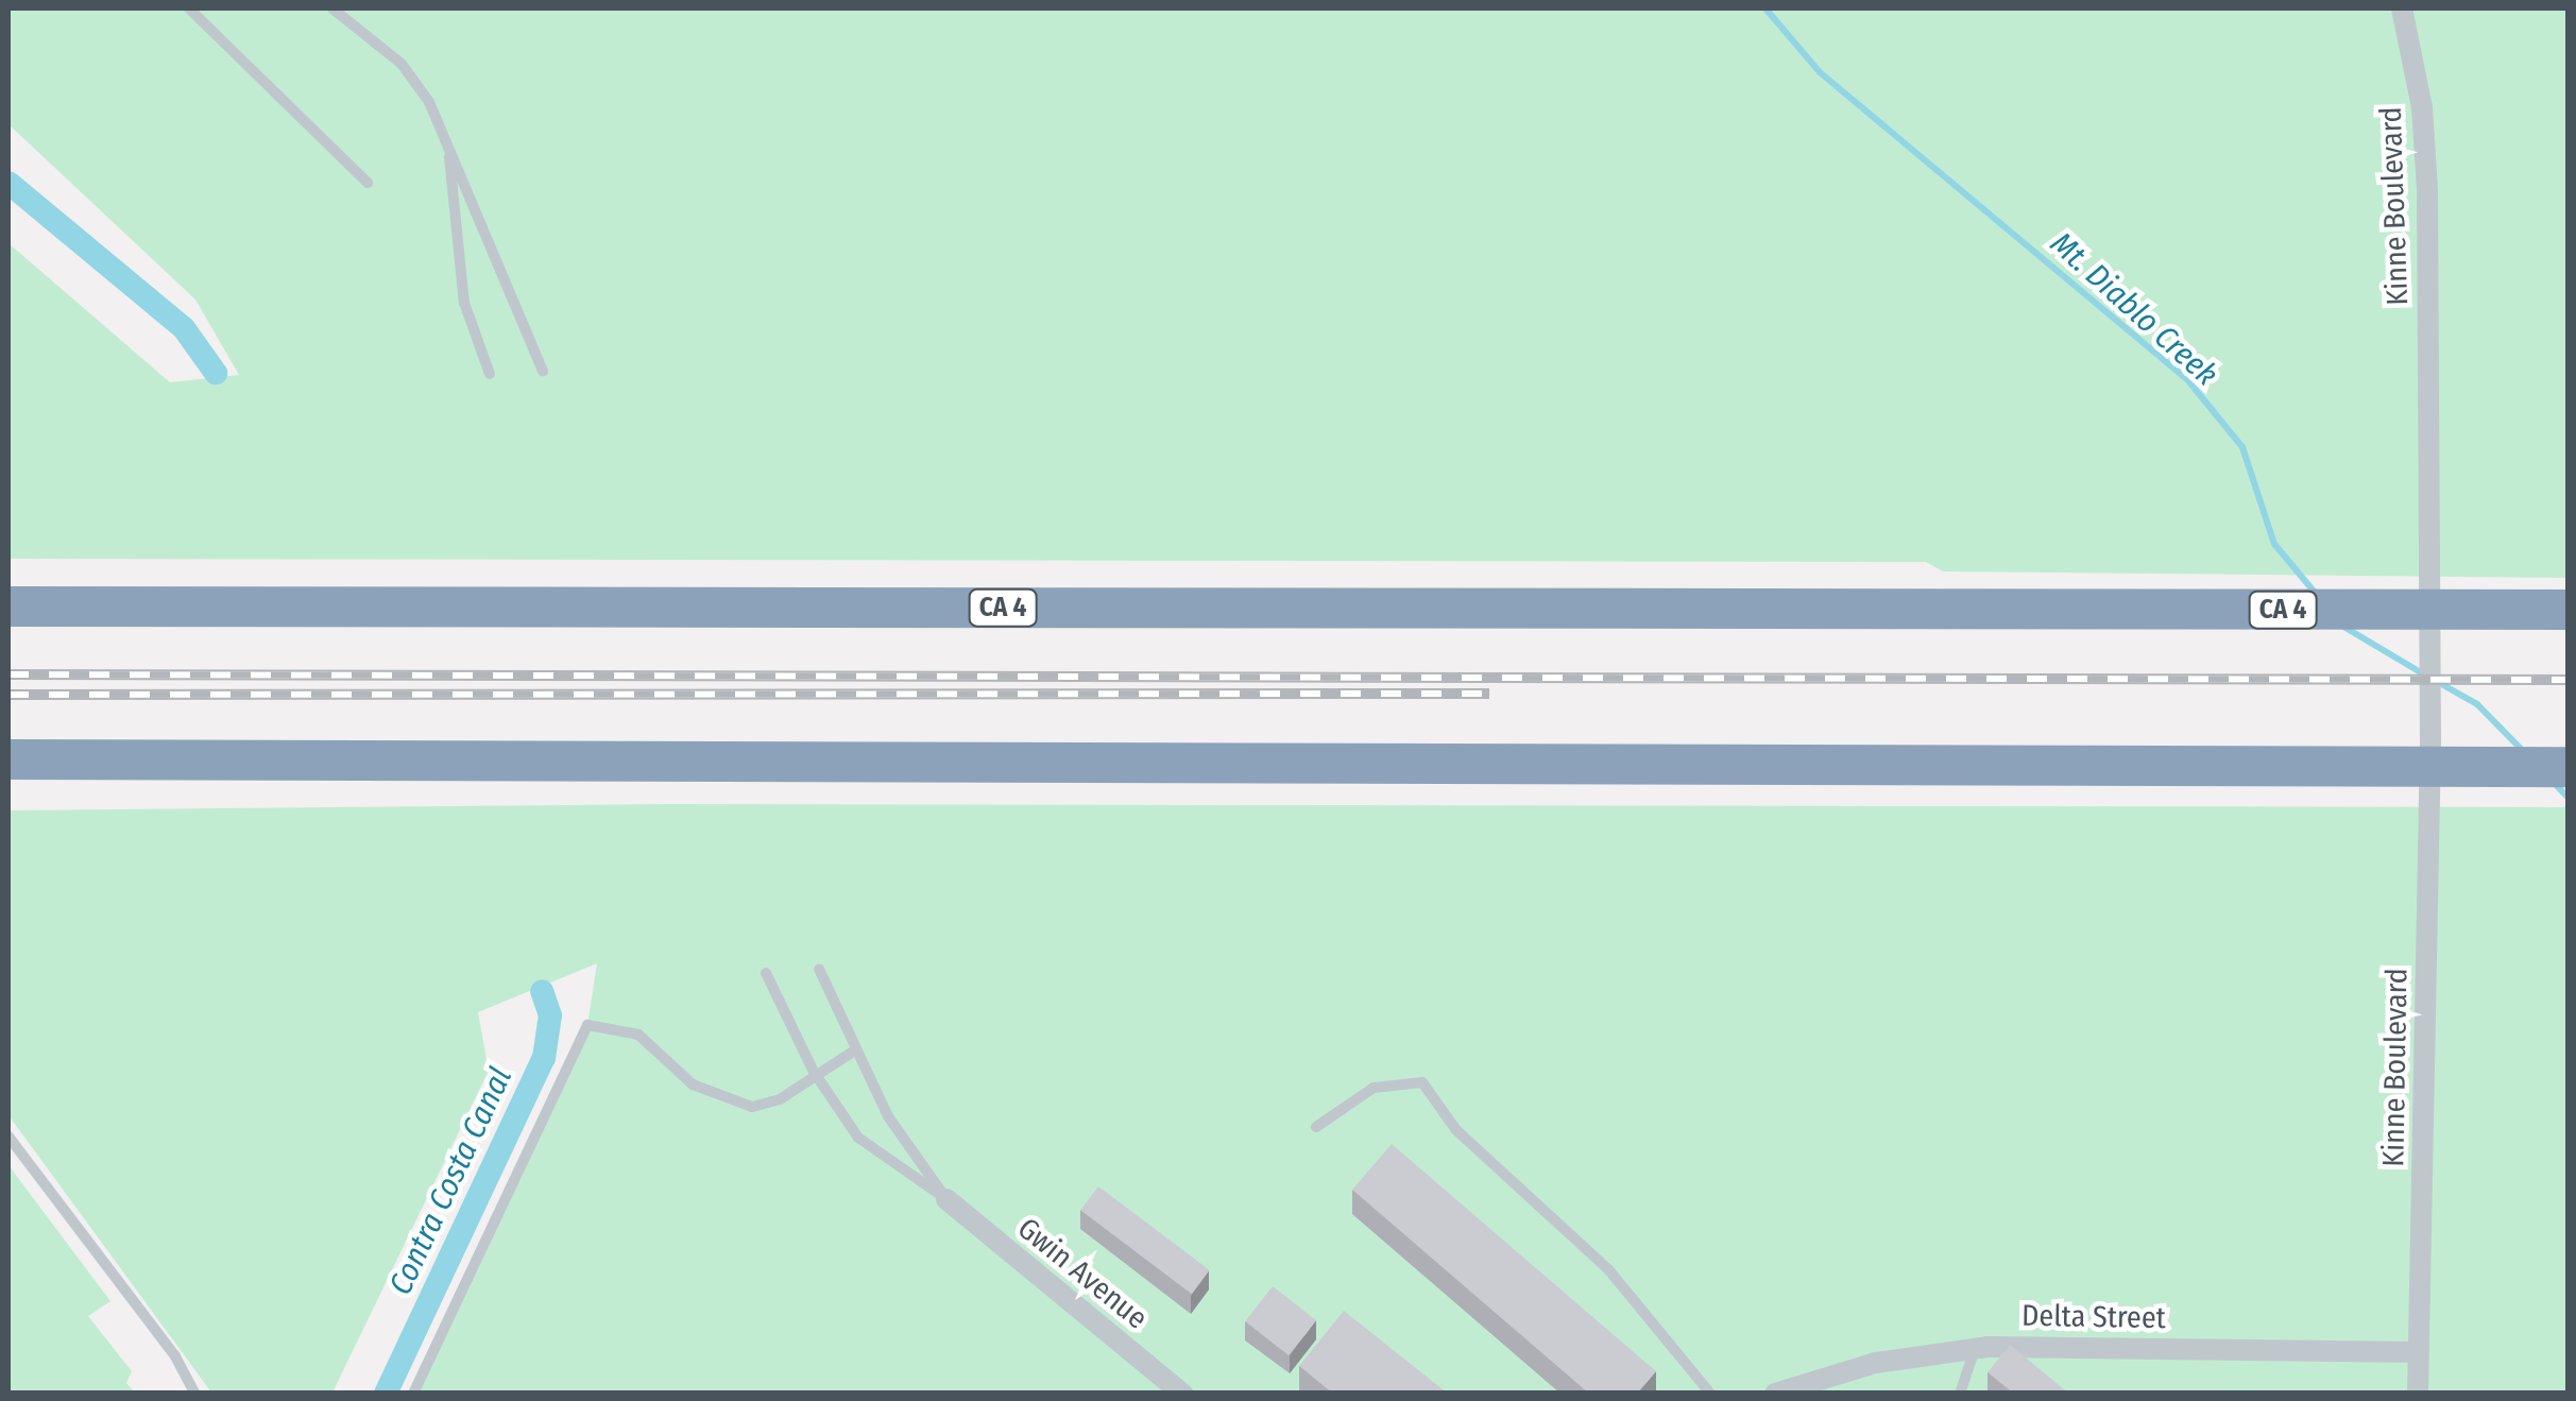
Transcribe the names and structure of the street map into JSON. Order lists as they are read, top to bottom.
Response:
{
  "streets": {
    "highway": ["CA 4"],
    "street": ["Kinne Boulevard", "Gwin Avenue", "Delta Street"]
  },
  "crossings": [
    ["Kinne Boulevard", "Delta Street"]
  ],
  "water": ["Mt. Diablo Creek", "Contra Costa Canal"]
}
